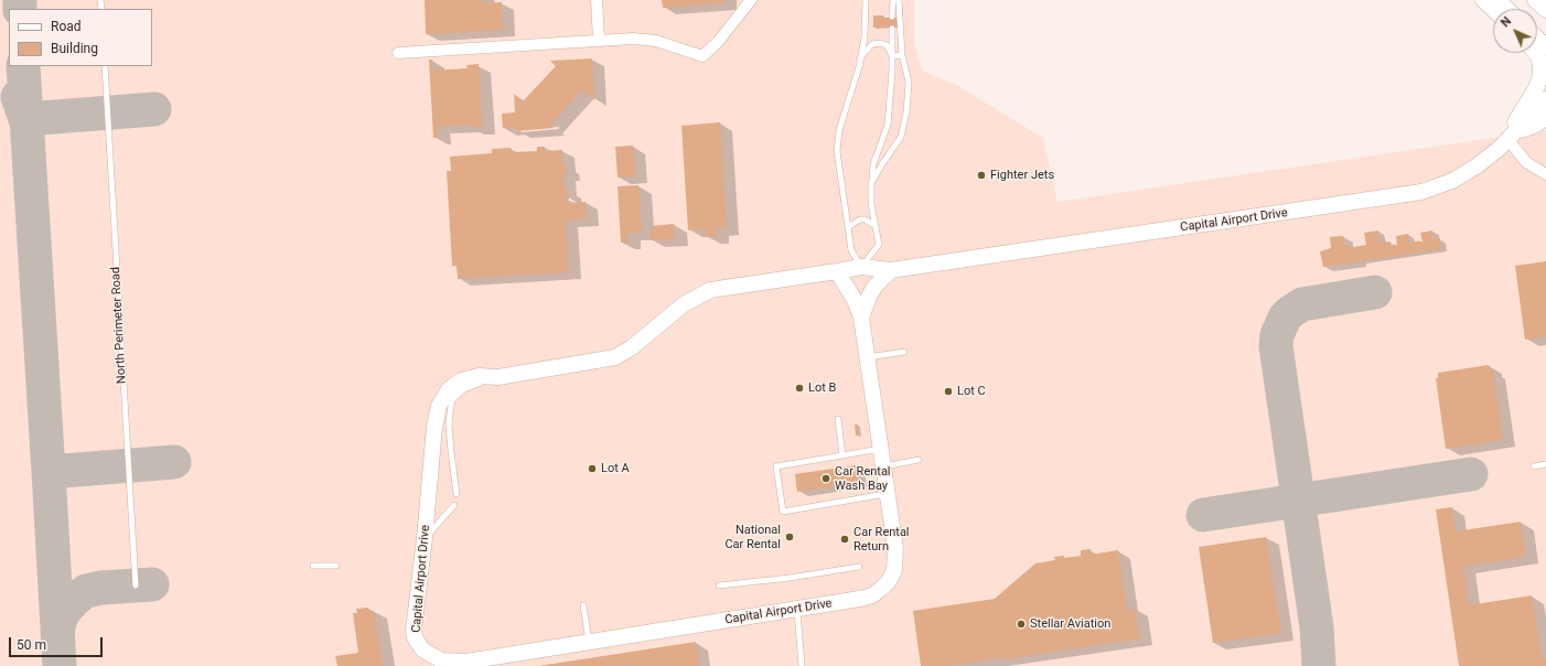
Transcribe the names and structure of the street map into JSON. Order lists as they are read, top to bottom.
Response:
{
  "streets": {
    "street": ["Capital Airport Drive"],
    "lane": ["North Perimeter Road"]
  },
  "places": [
    "Fighter Jets",
    "Lot B",
    "Lot C",
    "Lot A",
    "Car Rental Wash Bay",
    "National Car Rental",
    "Car Rental Return",
    "Stellar Aviation"
  ],
  "legend": ["Road", "Building"],
  "scale_bar": "50 m",
  "north": "top left"
}
